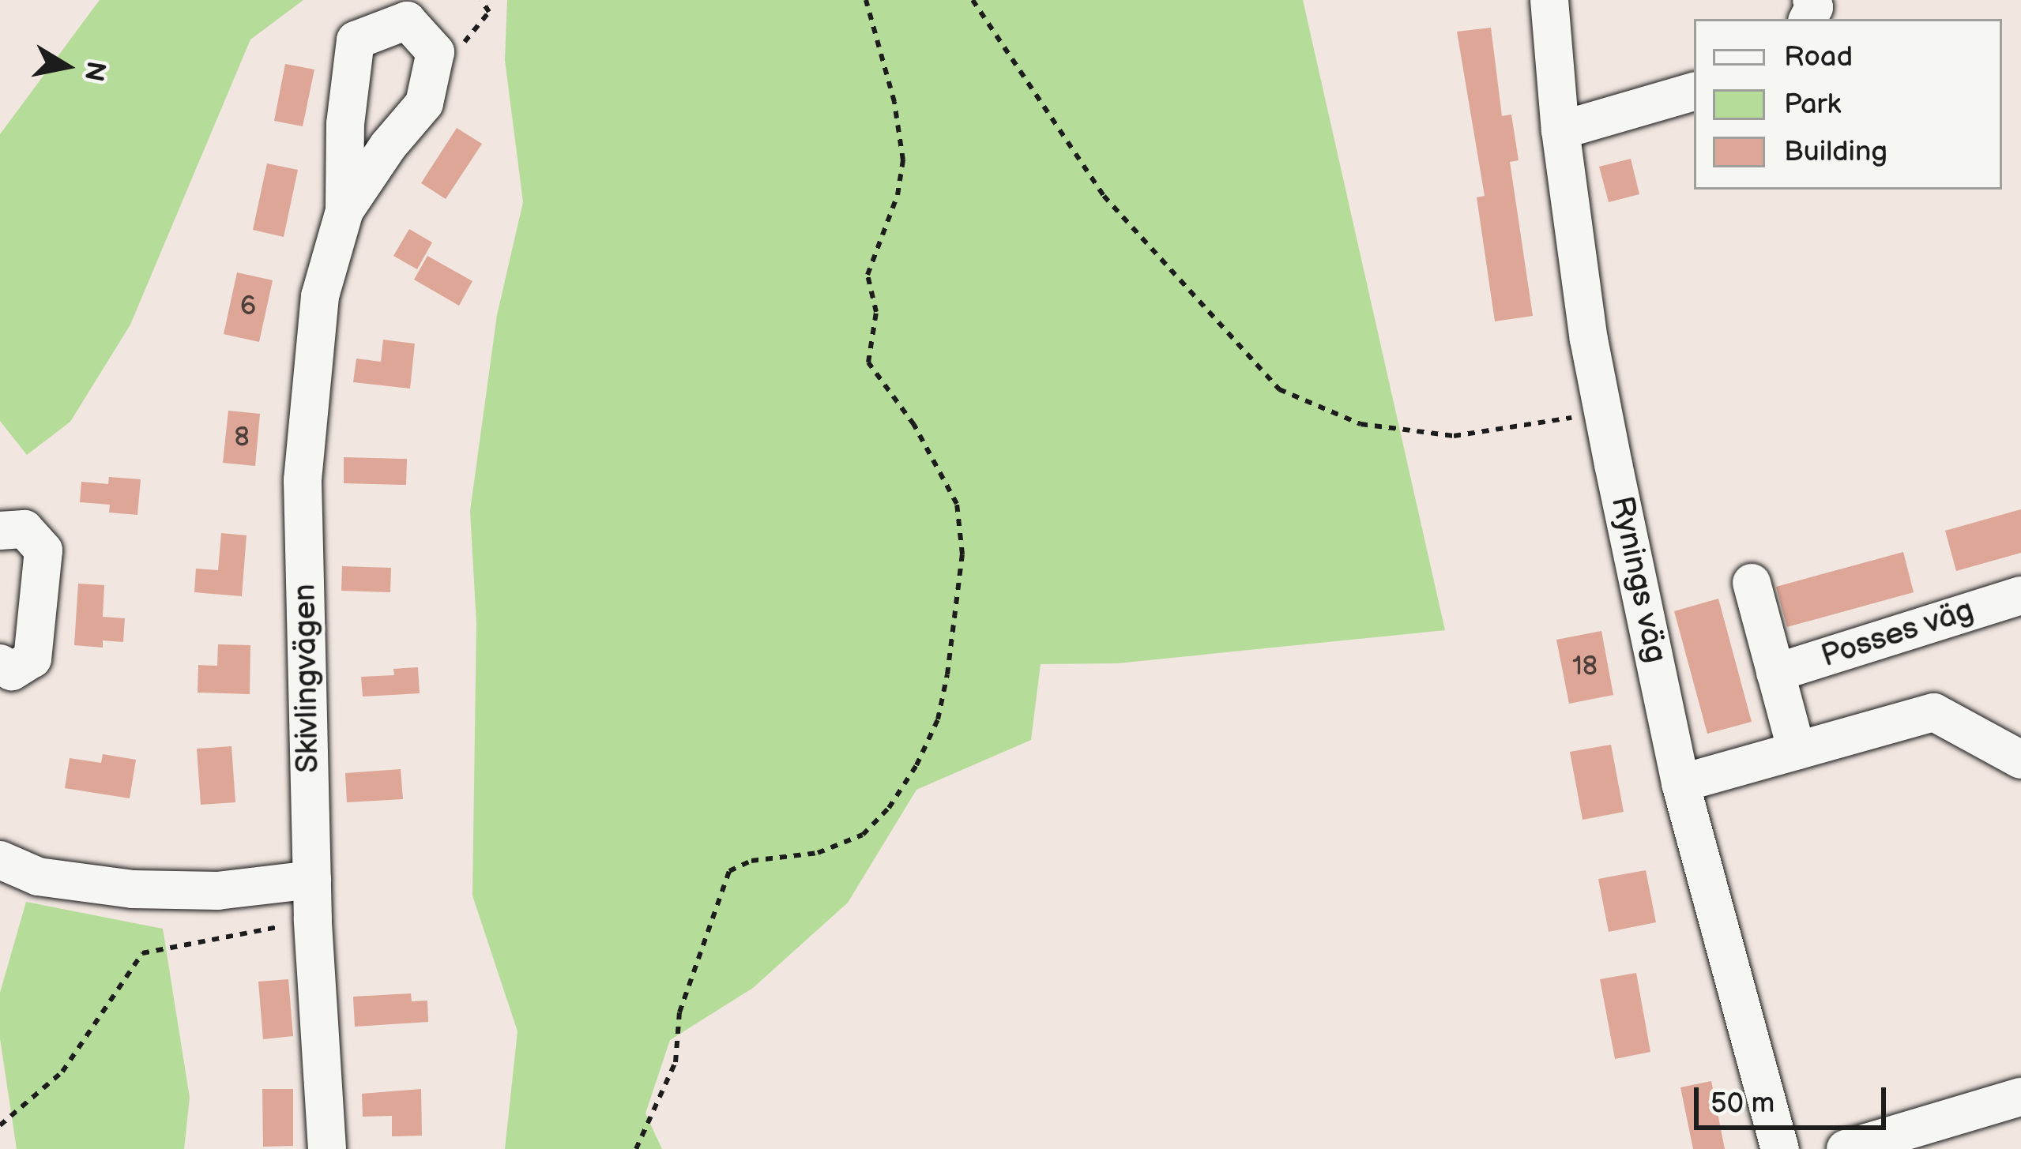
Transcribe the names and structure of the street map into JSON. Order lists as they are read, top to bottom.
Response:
{
  "streets": {
    "street": ["Rynings väg", "Posses väg", "Skivlingvägen"]
  },
  "house_numbers": ["6", "8", "18"],
  "legend": ["Road", "Park", "Building"],
  "scale_bar": "50 m",
  "north": "right"
}
